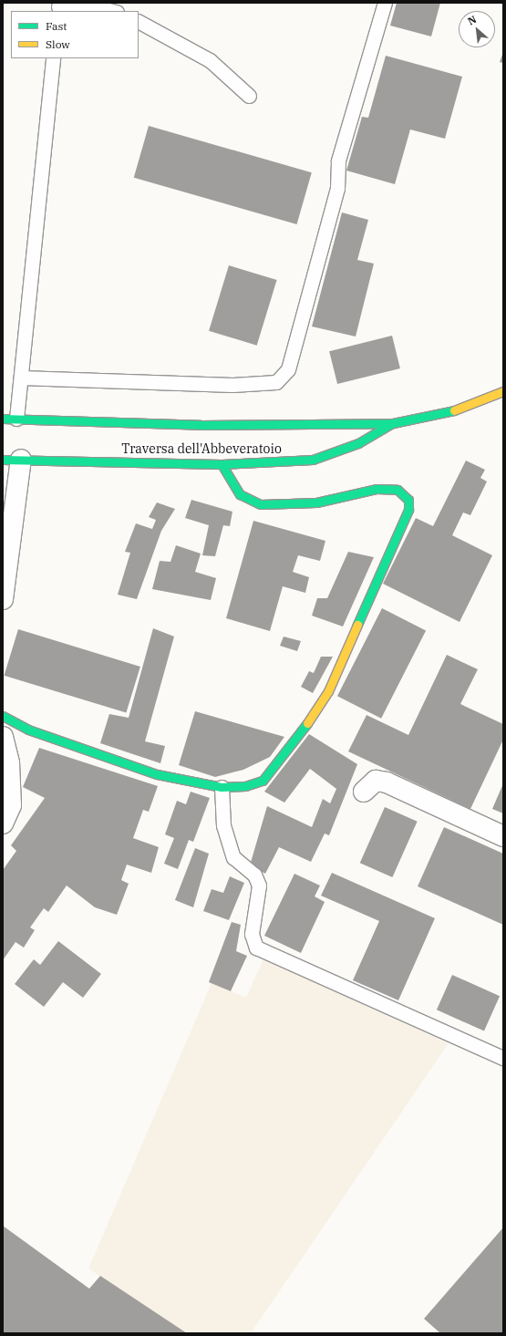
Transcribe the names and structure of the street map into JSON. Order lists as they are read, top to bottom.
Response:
{
  "streets": {
    "street": ["Traversa dell'Abbeveratoio"]
  },
  "legend": ["Fast", "Slow"],
  "north": "top left"
}
